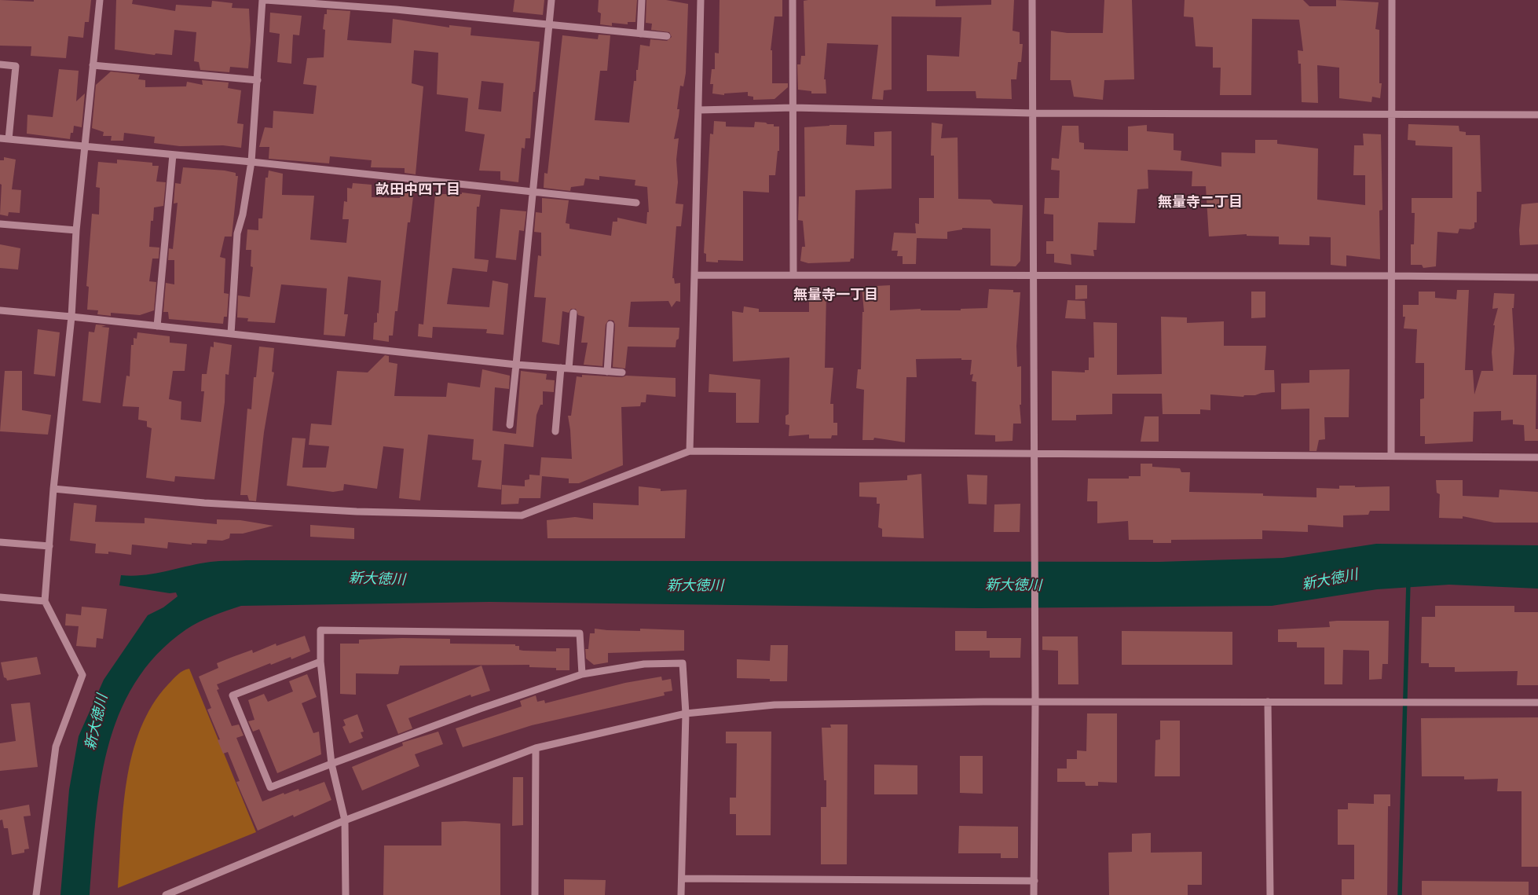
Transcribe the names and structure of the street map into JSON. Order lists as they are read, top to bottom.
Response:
{
  "districts": ["畝田中四丁目", "無量寺二丁目", "無量寺一丁目"],
  "water": ["新大徳川"]
}
